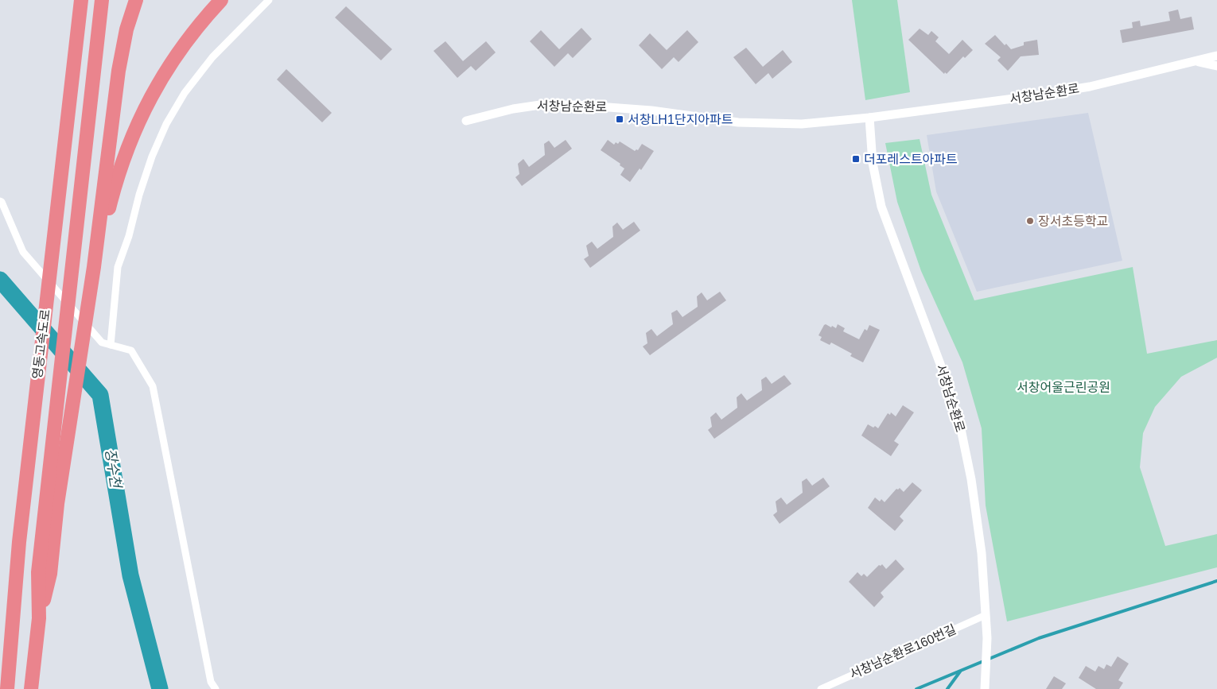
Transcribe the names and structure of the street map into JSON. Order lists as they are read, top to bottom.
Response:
{
  "streets": {
    "highway": ["영동고속도로"],
    "street": ["서창남순환로", "서창남순환로160번길"]
  },
  "crossings": [
    ["서창남순환로", "서창남순환로160번길"]
  ],
  "water": ["장수천"],
  "parks": ["서창어울근린공원"],
  "places": {
    "transit": ["서창LH1단지아파트", "더포레스트아파트"],
    "other": ["장서초등학교"]
  }
}
